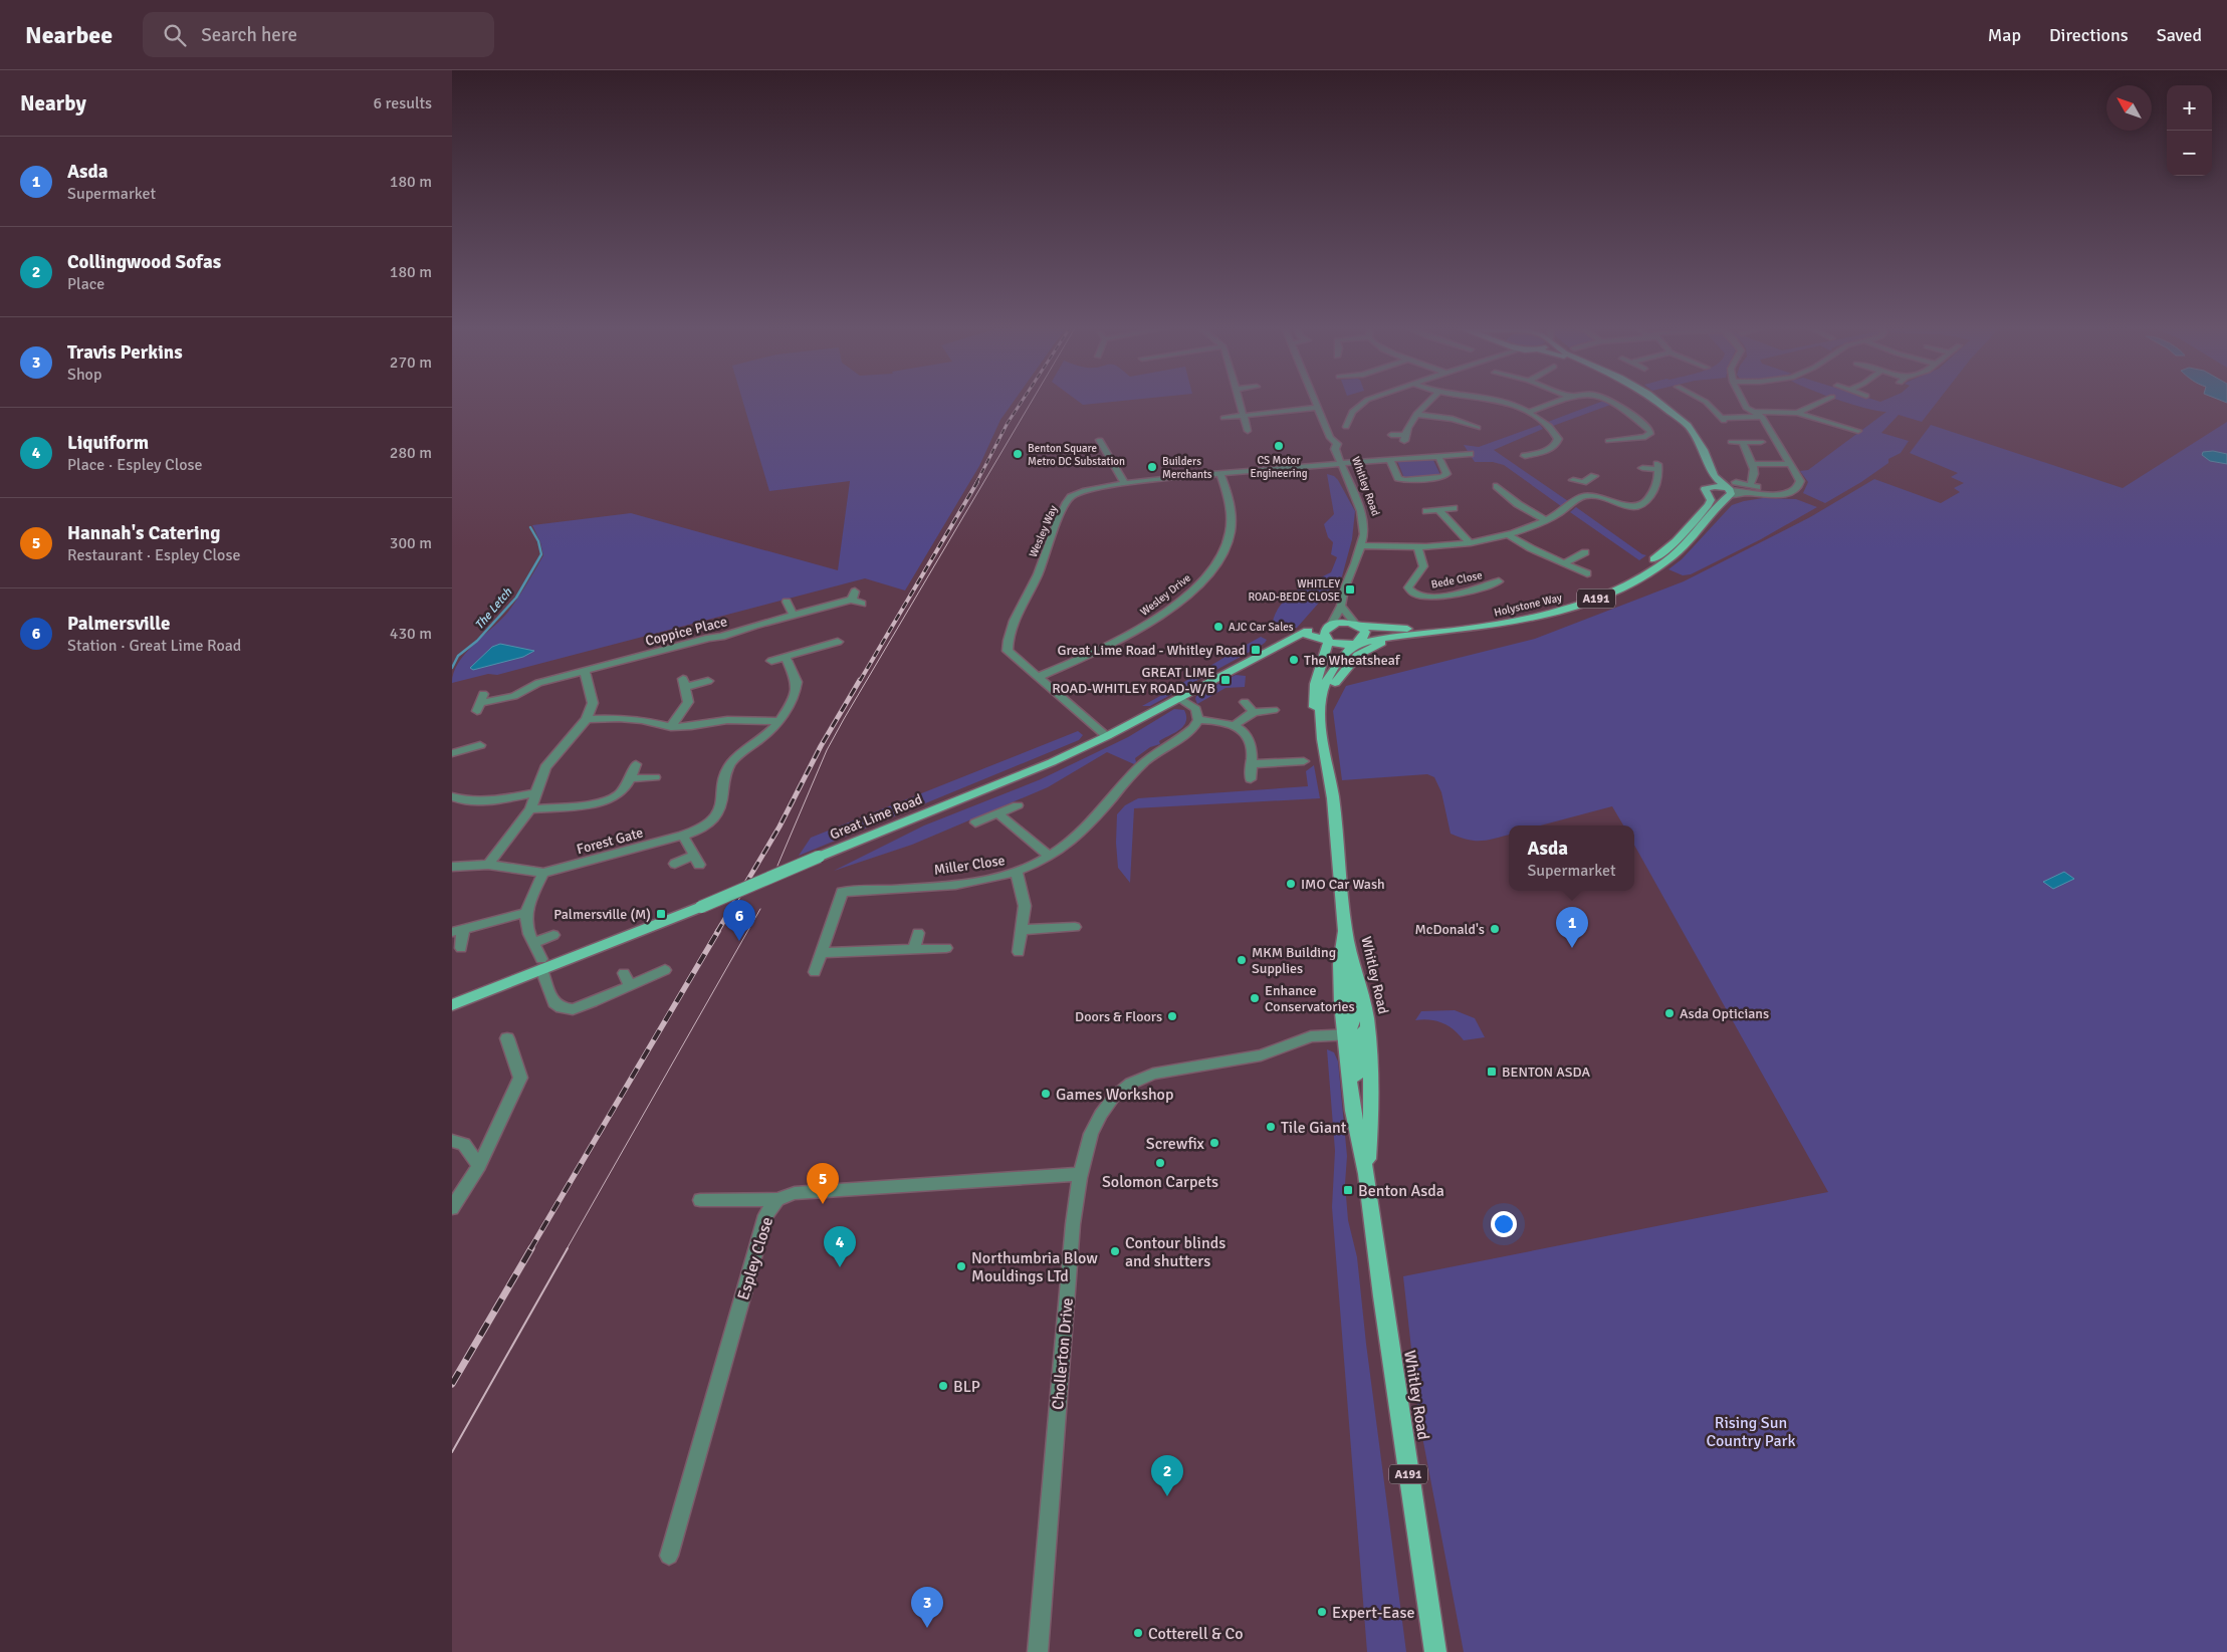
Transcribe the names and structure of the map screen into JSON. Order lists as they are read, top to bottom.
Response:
{
  "streets": {
    "main road": [
      "Whitley Road",
      "A191",
      "Holystone Way",
      "Great Lime Road"
    ],
    "street": [
      "Wesley Way",
      "Bede Close",
      "Wesley Drive",
      "Coppice Place",
      "Forest Gate",
      "Miller Close",
      "Espley Close",
      "Chollerton Drive"
    ]
  },
  "crossings": [
    ["Whitley Road", "Wesley Way"],
    ["Whitley Road", "A191"],
    ["Whitley Road", "Holystone Way"],
    ["Whitley Road", "Great Lime Road"],
    ["Whitley Road", "Chollerton Drive"],
    ["Wesley Way", "Wesley Drive"],
    ["Wesley Way", "Great Lime Road"],
    ["A191", "Holystone Way"],
    ["A191", "Great Lime Road"],
    ["A191", "Chollerton Drive"],
    ["Espley Close", "Chollerton Drive"]
  ],
  "water": ["The Letch"],
  "parks": ["Rising Sun Country Park"],
  "places": {
    "other": [
      "CS Motor Engineering",
      "Benton Square Metro DC Substation",
      "Builders Merchants",
      "AJC Car Sales",
      "The Wheatsheaf",
      "IMO Car Wash",
      "McDonald's",
      "MKM Building Supplies",
      "Enhance Conservatories",
      "Asda Opticians",
      "Doors & Floors",
      "Games Workshop",
      "Tile Giant",
      "Screwfix",
      "Solomon Carpets",
      "Contour blinds and shutters",
      "Northumbria Blow Mouldings LTd",
      "BLP",
      "Expert-Ease",
      "Cotterell & Co"
    ],
    "transit": [
      "WHITLEY ROAD-BEDE CLOSE",
      "Great Lime Road - Whitley Road",
      "GREAT LIME ROAD-WHITLEY ROAD-W/B",
      "Palmersville (M)",
      "BENTON ASDA",
      "Benton Asda"
    ]
  },
  "north": "top left",
  "page": {
    "header": "Nearbee",
    "search": "Search here",
    "nav": ["Map", "Directions", "Saved"],
    "heading": ["Nearby", "6 results"],
    "map_buttons": ["+", "−"],
    "list": [
      {
        "mark": "1",
        "name": "Asda",
        "note": "Supermarket",
        "value": "180 m"
      },
      {
        "mark": "2",
        "name": "Collingwood Sofas",
        "note": "Place",
        "value": "180 m"
      },
      {
        "mark": "3",
        "name": "Travis Perkins",
        "note": "Shop",
        "value": "270 m"
      },
      {
        "mark": "4",
        "name": "Liquiform",
        "note": "Place · Espley Close",
        "value": "280 m"
      },
      {
        "mark": "5",
        "name": "Hannah's Catering",
        "note": "Restaurant · Espley Close",
        "value": "300 m"
      },
      {
        "mark": "6",
        "name": "Palmersville",
        "note": "Station · Great Lime Road",
        "value": "430 m"
      }
    ],
    "popup": ["Asda", "Supermarket"],
    "pins": [
      "6",
      "1",
      "5",
      "4",
      "2",
      "3"
    ]
  }
}
